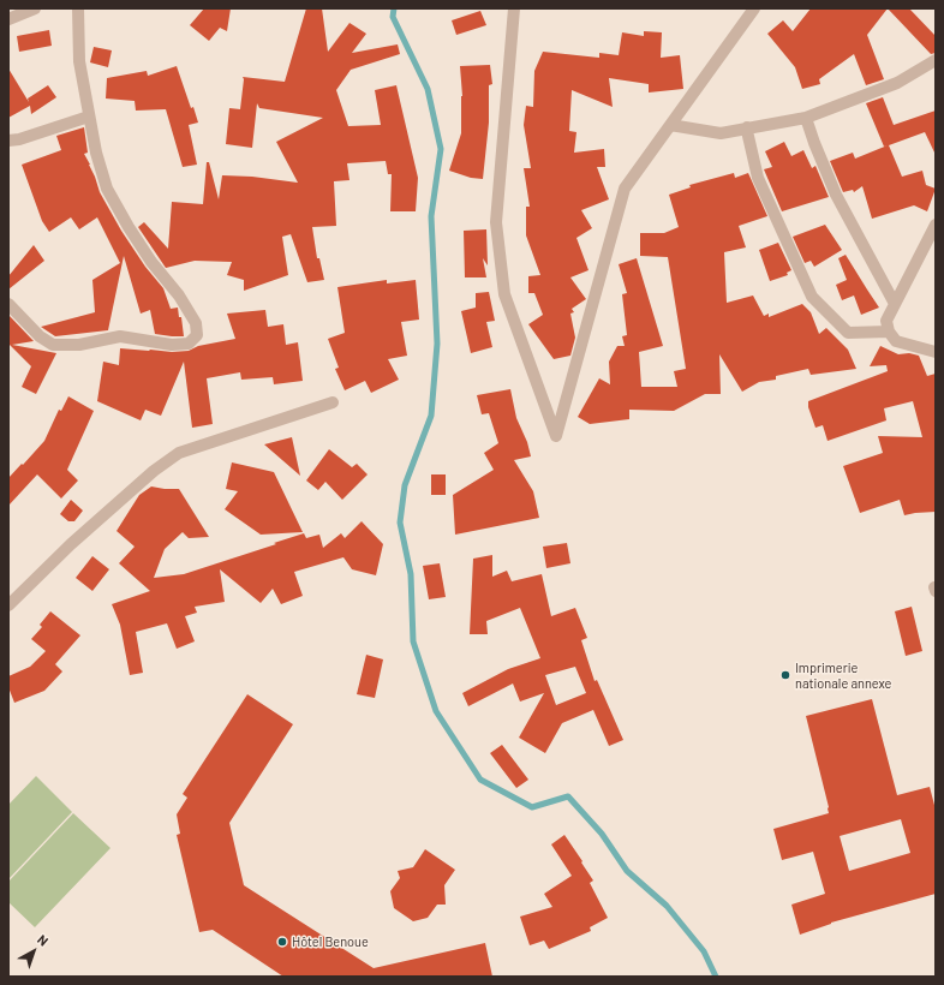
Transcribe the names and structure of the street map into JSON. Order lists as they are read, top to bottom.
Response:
{
  "places": ["Imprimerie nationale annexe", "Hôtel Benoue"],
  "north": "top right"
}
